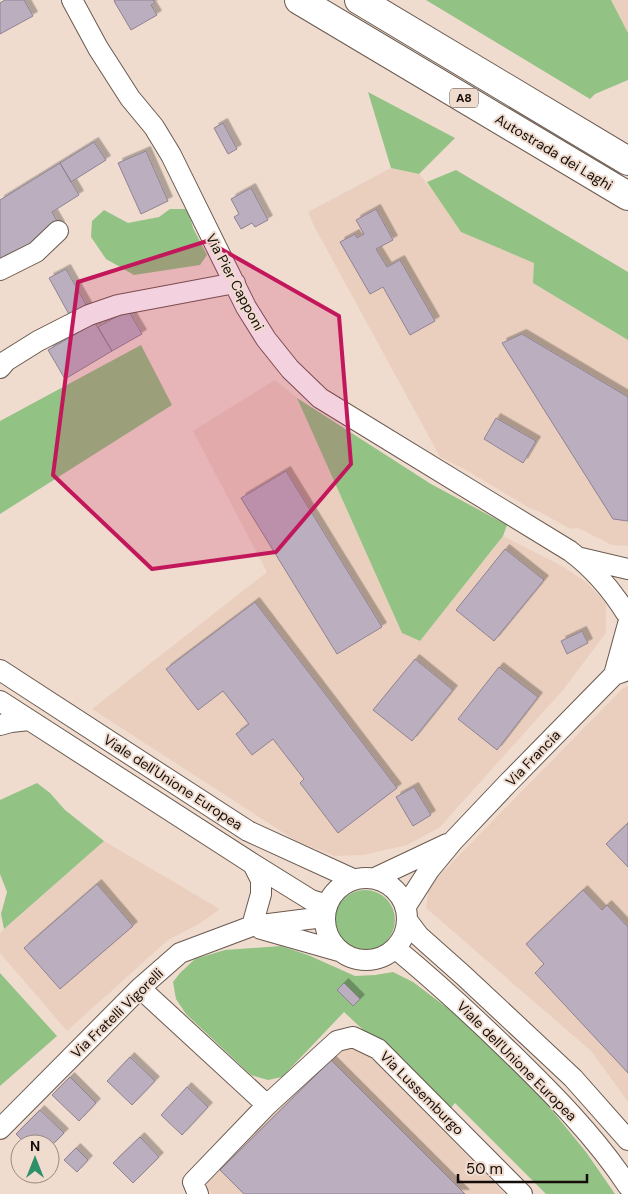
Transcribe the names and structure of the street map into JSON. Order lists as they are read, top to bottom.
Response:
{
  "streets": {
    "highway": ["A8", "Autostrada dei Laghi"],
    "street": [
      "Via Pier Capponi",
      "Via Francia",
      "Viale dell'Unione Europea",
      "Via Fratelli Vigorelli",
      "Via Lussemburgo"
    ]
  },
  "crossings": [
    ["Via Pier Capponi", "Via Francia"],
    ["Via Francia", "Viale dell'Unione Europea"],
    ["Via Francia", "Via Fratelli Vigorelli"],
    ["Viale dell'Unione Europea", "Via Fratelli Vigorelli"]
  ],
  "scale_bar": "50 m",
  "north": "top"
}
